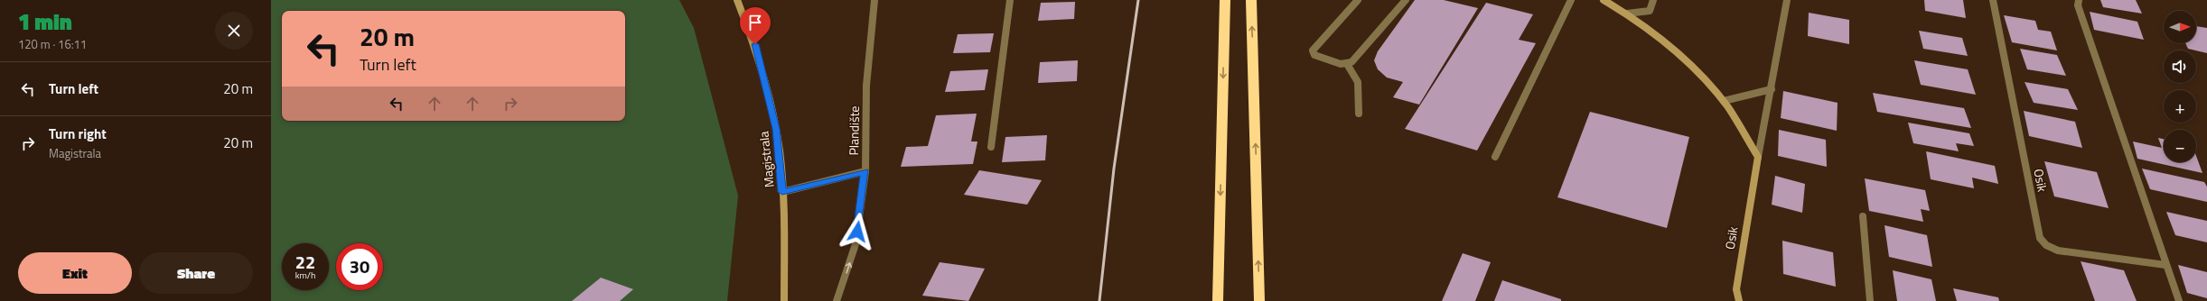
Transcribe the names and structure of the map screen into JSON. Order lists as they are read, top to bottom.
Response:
{
  "streets": {
    "main road": ["Magistrala", "Osik"],
    "street": ["Plandište"]
  },
  "one_way": ["Plandište"],
  "north": "right",
  "page": {
    "heading": ["1 min", "120 m · 16:11"],
    "map_buttons": ["+", "−"],
    "turn": ["20 m", "Turn left"],
    "list": [
      {
        "name": "Turn left",
        "value": "20 m"
      },
      {
        "name": "Turn right",
        "note": "Magistrala",
        "value": "20 m"
      }
    ],
    "speed": "22 km/h",
    "limit": "30",
    "buttons": ["Exit", "Share"]
  }
}
